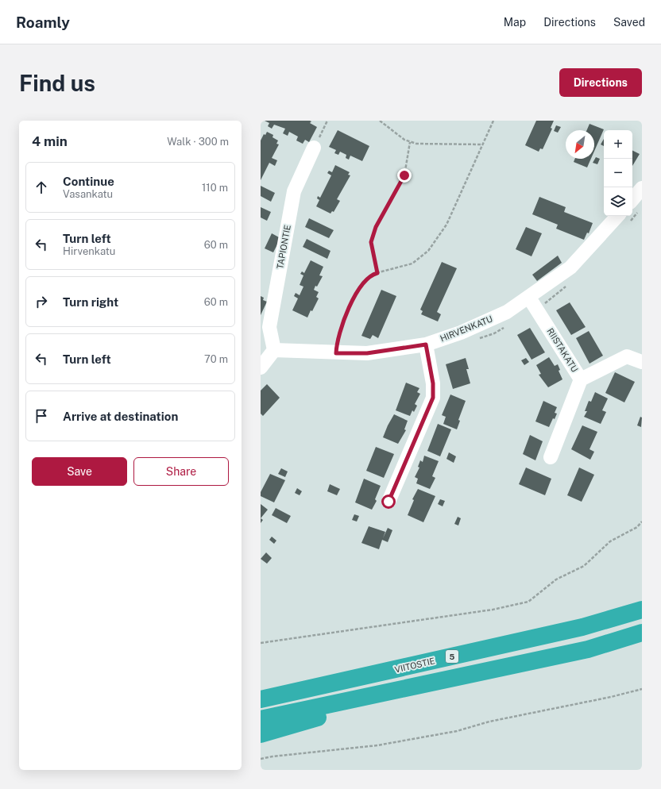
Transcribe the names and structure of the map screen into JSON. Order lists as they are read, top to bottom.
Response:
{
  "streets": {
    "highway": ["5", "VIITOSTIE"],
    "street": ["TAPIONTIE", "HIRVENKATU", "RIISTAKATU"]
  },
  "crossings": [
    ["TAPIONTIE", "HIRVENKATU"],
    ["HIRVENKATU", "RIISTAKATU"]
  ],
  "north": "bottom left",
  "page": {
    "header": "Roamly",
    "nav": ["Map", "Directions", "Saved"],
    "buttons": [
      "Directions",
      ["Save", "Share"]
    ],
    "title": "Find us",
    "heading": ["4 min", "Walk · 300 m"],
    "map_buttons": ["+", "−"],
    "list": [
      ["Continue", "Vasankatu", "110 m"],
      ["Turn left", "Hirvenkatu", "60 m"],
      ["Turn right", "60 m"],
      ["Turn left", "70 m"],
      "Arrive at destination"
    ]
  }
}
